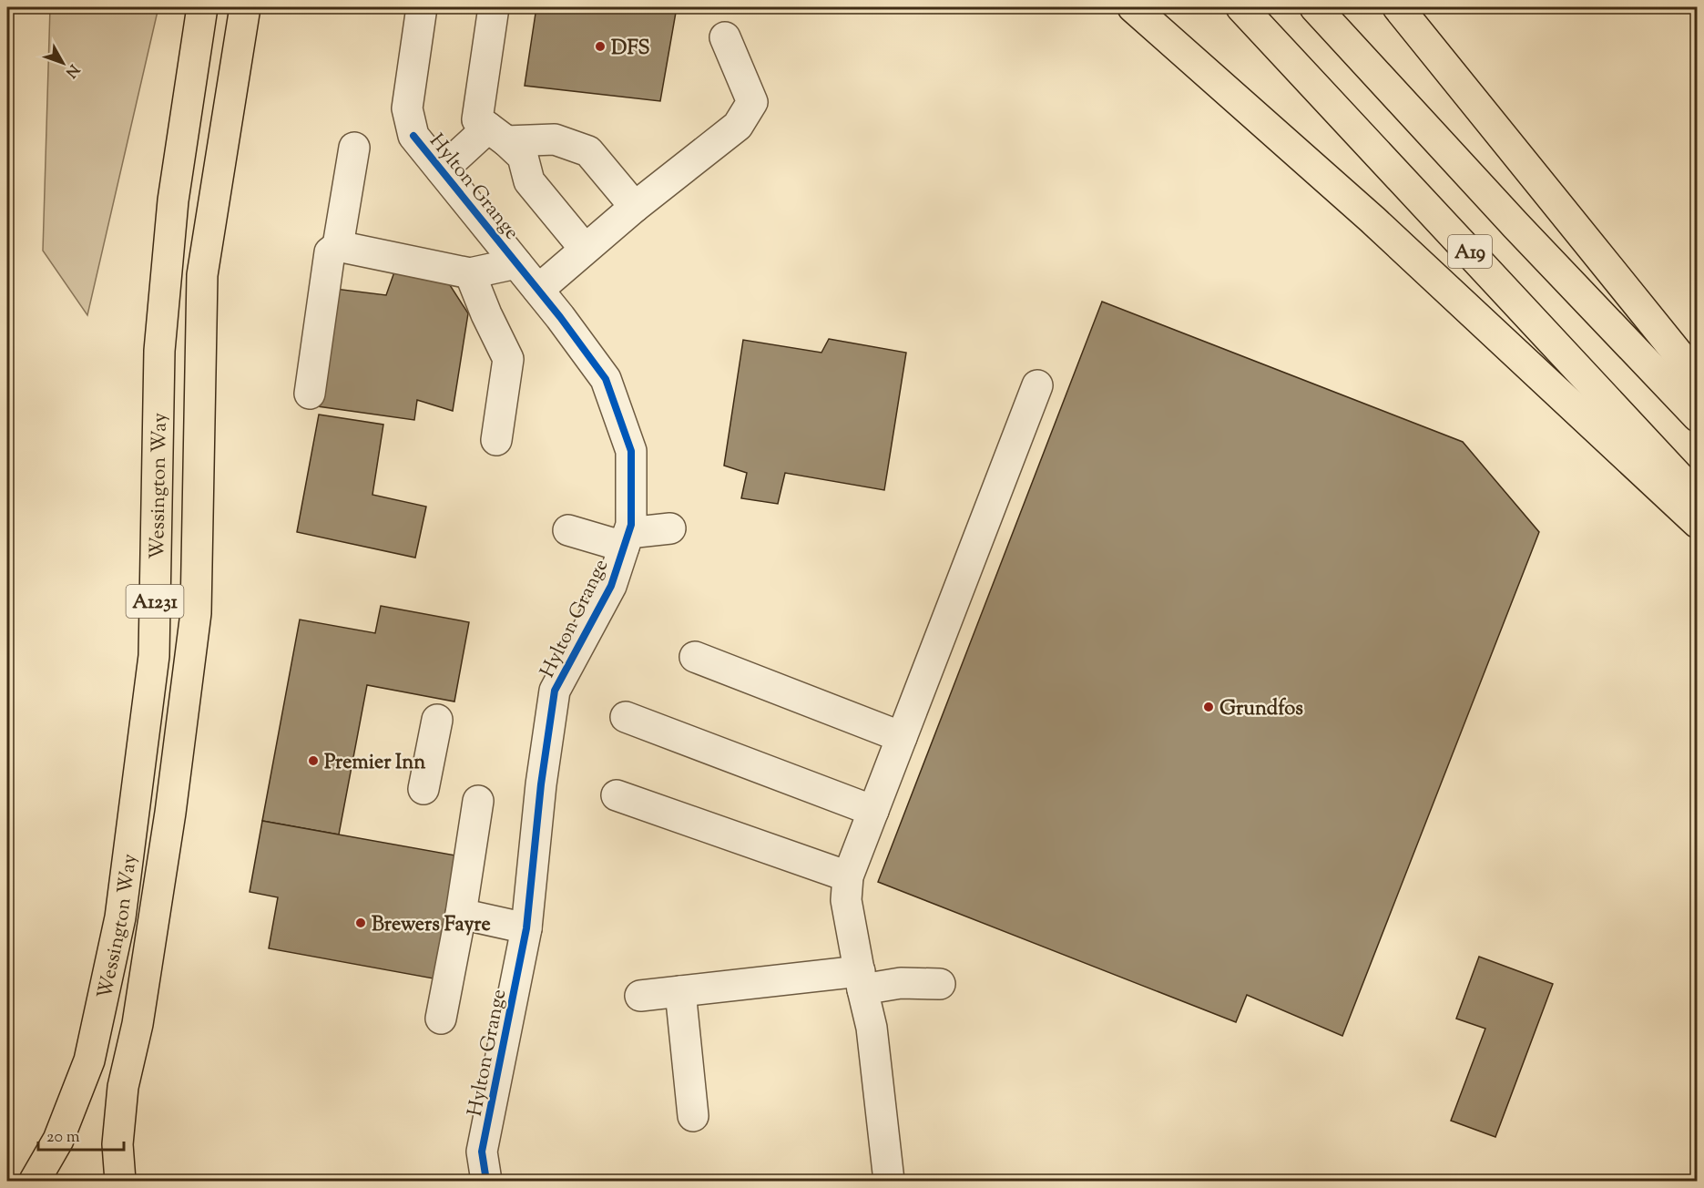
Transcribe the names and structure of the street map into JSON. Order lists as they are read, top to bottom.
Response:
{
  "streets": {
    "highway": ["A19", "Wessington Way", "A1231"],
    "street": ["Hylton Grange"]
  },
  "places": [
    "DFS",
    "Grundfos",
    "Premier Inn",
    "Brewers Fayre"
  ],
  "scale_bar": "20 m",
  "north": "bottom right"
}
